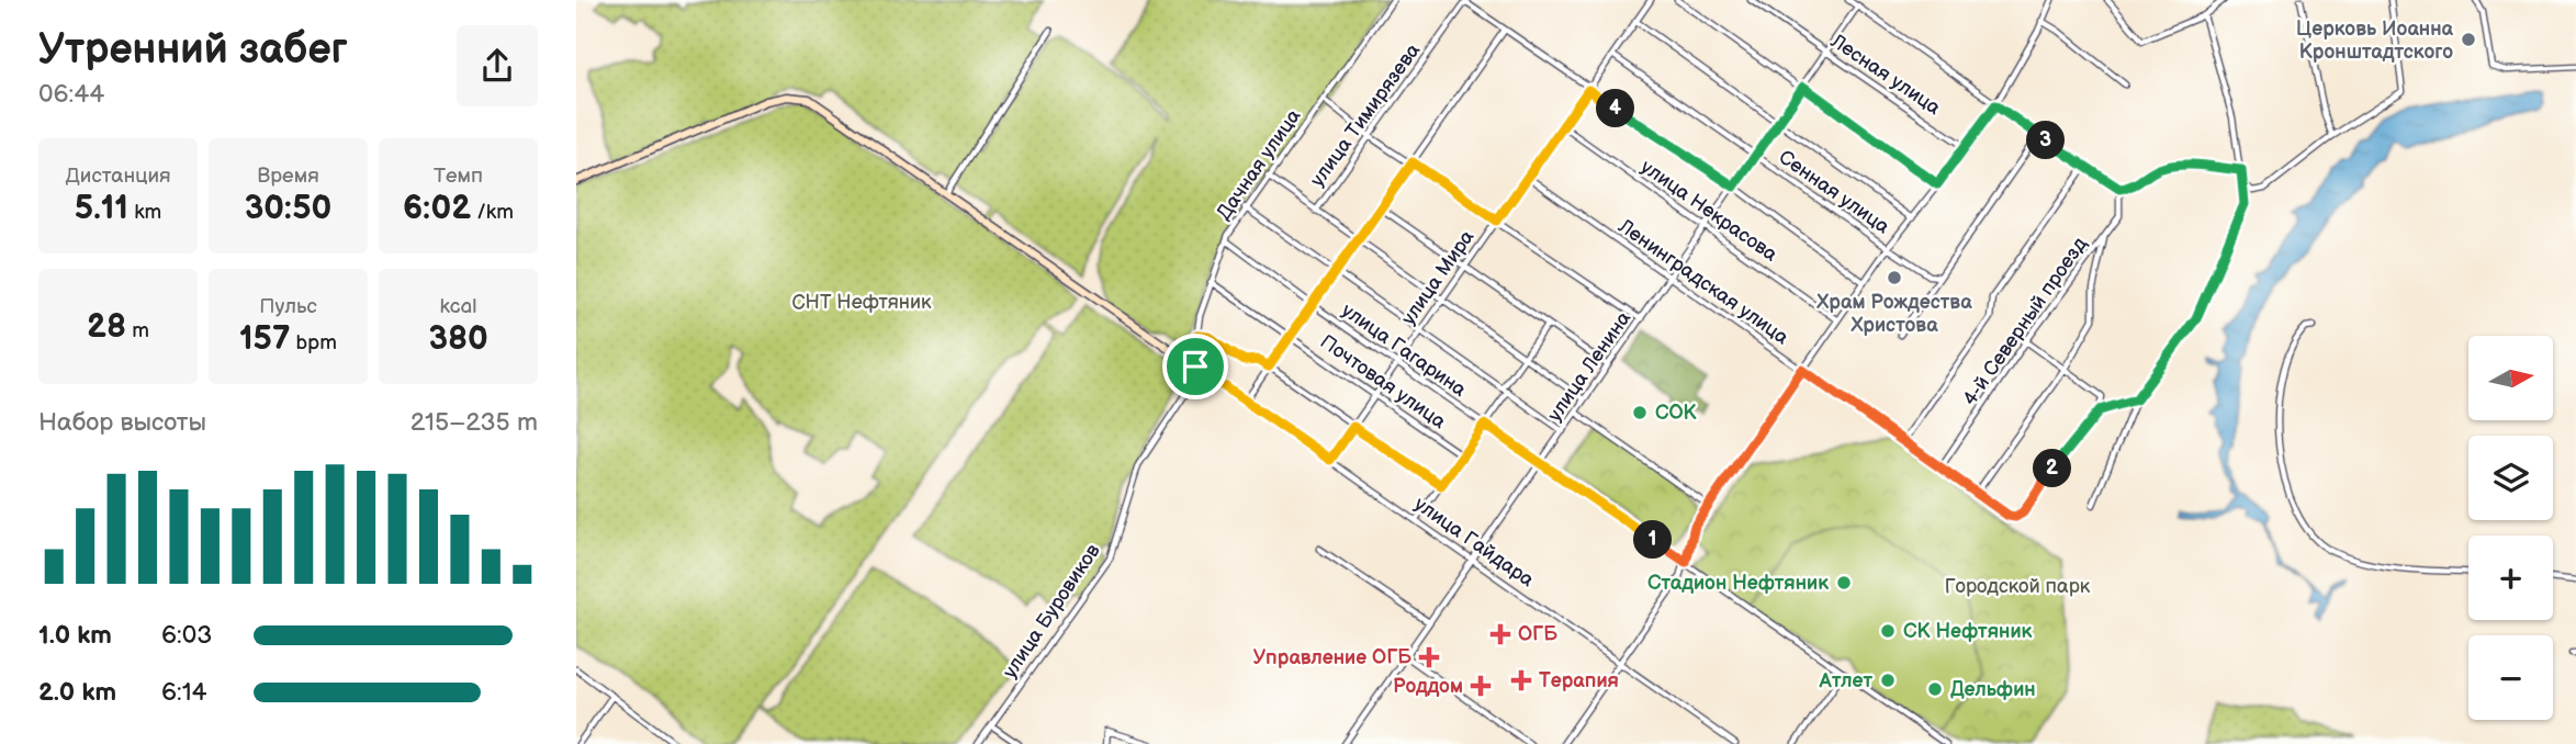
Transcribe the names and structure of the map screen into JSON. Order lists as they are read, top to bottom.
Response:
{
  "streets": {
    "street": [
      "Лесная улица",
      "улица Тимирязева",
      "Дачная улица",
      "Сенная улица",
      "улица Некрасова",
      "улица Мира",
      "Ленинградская улица",
      "4-й Северный проезд",
      "улица Гагарина",
      "улица Ленина",
      "Почтовая улица",
      "улица Гайдара",
      "улица Буровиков"
    ]
  },
  "crossings": [
    ["Лесная улица", "улица Ленина"],
    ["Дачная улица", "улица Гагарина"],
    ["Дачная улица", "Почтовая улица"],
    ["Дачная улица", "улица Гайдара"],
    ["Дачная улица", "улица Буровиков"],
    ["Сенная улица", "улица Мира"],
    ["Сенная улица", "улица Ленина"],
    ["улица Некрасова", "улица Мира"],
    ["улица Некрасова", "улица Ленина"],
    ["улица Мира", "Ленинградская улица"],
    ["улица Мира", "улица Гагарина"],
    ["улица Мира", "Почтовая улица"],
    ["улица Мира", "улица Гайдара"],
    ["Ленинградская улица", "4-й Северный проезд"],
    ["Ленинградская улица", "улица Ленина"],
    ["улица Гагарина", "улица Ленина"],
    ["улица Ленина", "улица Гайдара"],
    ["улица Гайдара", "улица Буровиков"]
  ],
  "parks": ["СНТ Нефтяник", "Городской парк"],
  "places": {
    "other": [
      "Церковь Иоанна Кронштадтского",
      "Храм Рождества Христова",
      "СОК",
      "Стадион Нефтяник",
      "СК Нефтяник",
      "Атлет",
      "Дельфин"
    ],
    "health": [
      "ОГБ",
      "Управление ОГБ",
      "Терапия",
      "Роддом"
    ]
  },
  "north": "right",
  "page": {
    "heading": ["Утренний забег", "06:44"],
    "pins": [
      "4",
      "3",
      "2",
      "1"
    ],
    "stats": [
      ["Дистанция", "5.11 km"],
      ["Время", "30:50"],
      ["Темп", "6:02 /km"],
      ["28 m"],
      ["Пульс", "157 bpm"],
      ["kcal", "380"]
    ],
    "map_buttons": ["+", "−"],
    "chart": ["Набор высоты", "215–235 m"],
    "list": [
      {
        "name": "1.0 km",
        "note": "6:03"
      },
      {
        "name": "2.0 km",
        "note": "6:14"
      }
    ]
  }
}
